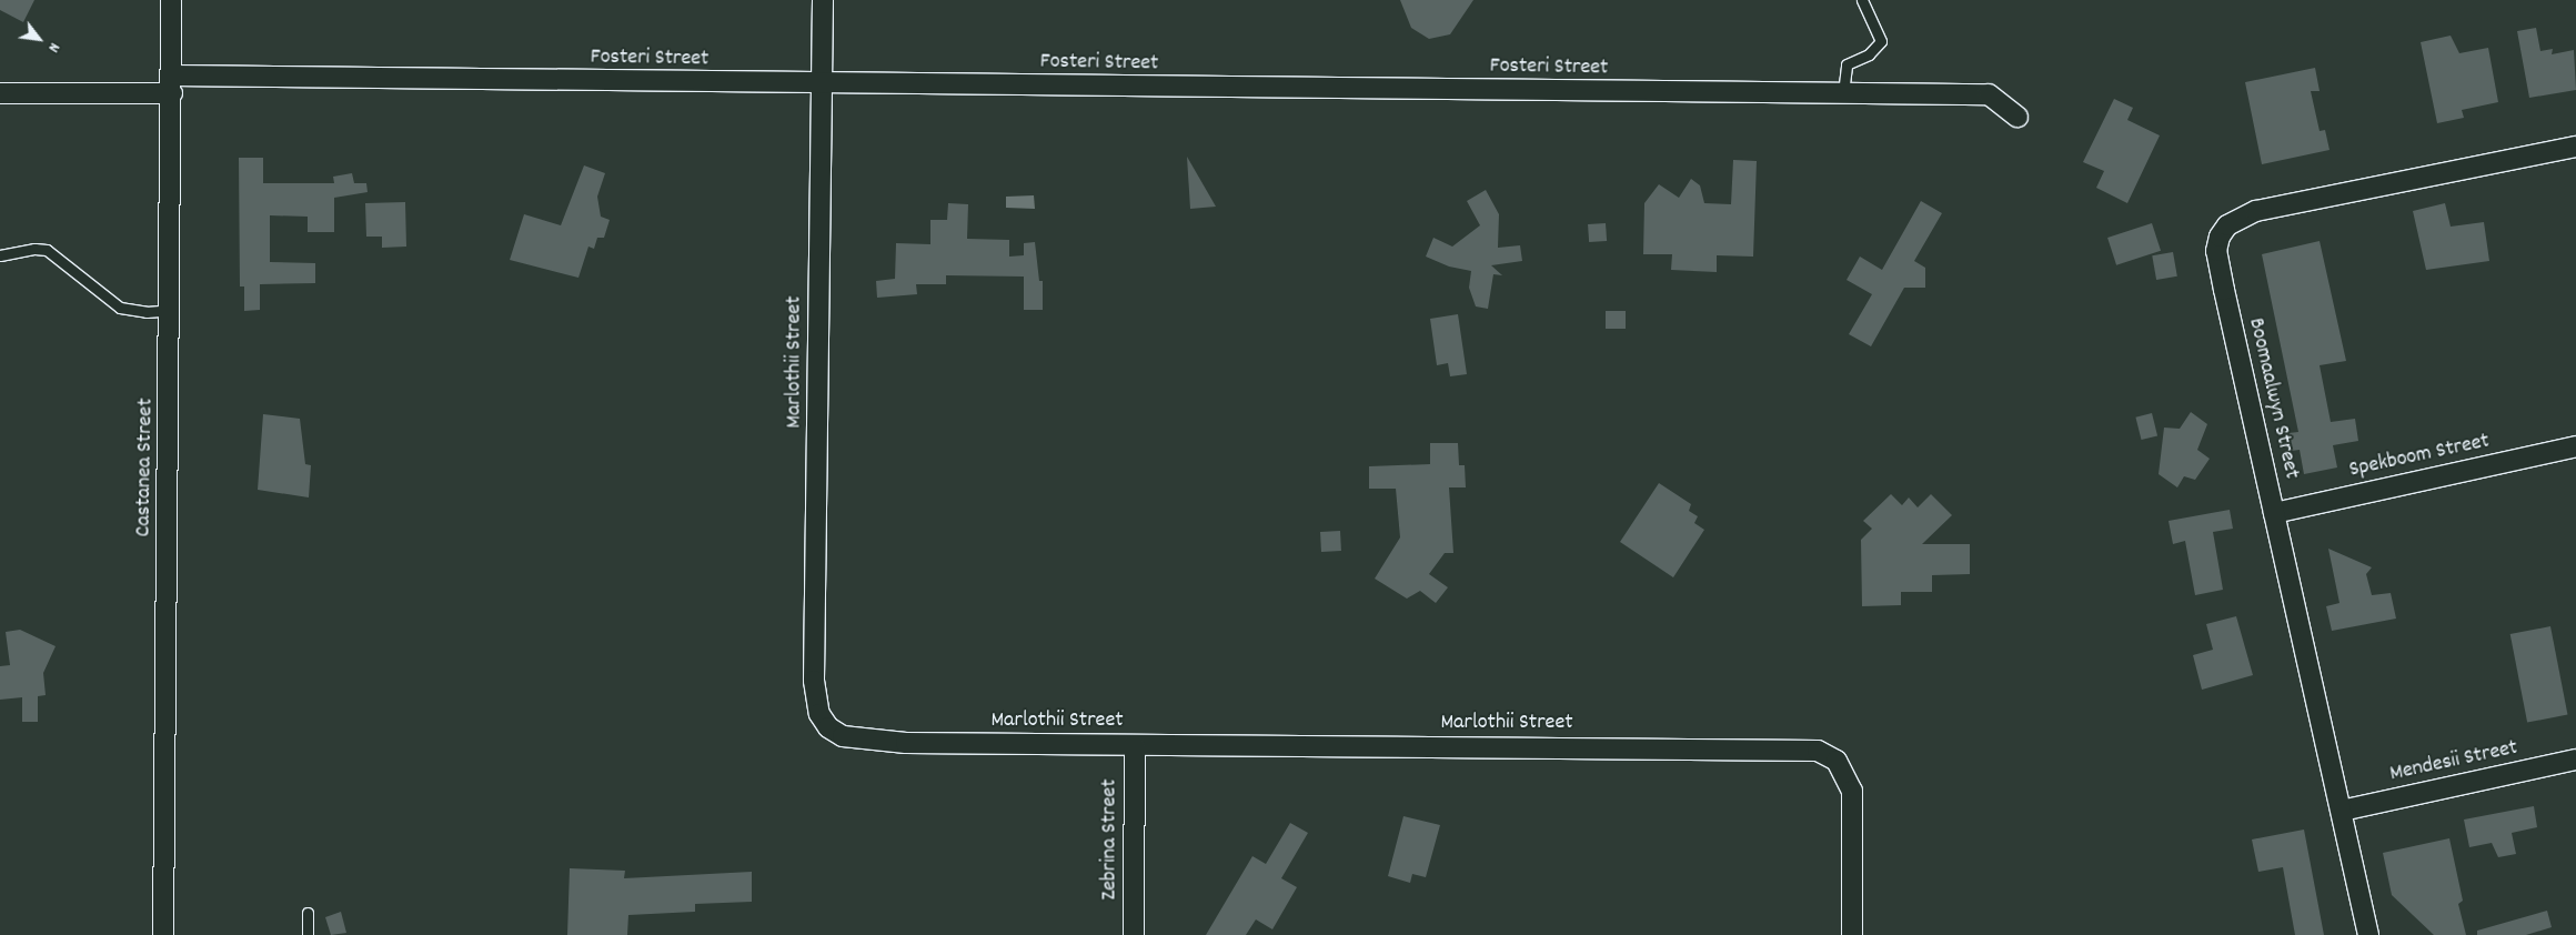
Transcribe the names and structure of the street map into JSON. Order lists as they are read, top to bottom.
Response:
{
  "streets": {
    "street": [
      "Fosteri Street",
      "Marlothii Street",
      "Boomaalwyn Street",
      "Spekboom Street",
      "Castanea Street",
      "Mendesii Street",
      "Zebrina Street"
    ]
  },
  "crossings": [
    ["Fosteri Street", "Marlothii Street"],
    ["Fosteri Street", "Castanea Street"],
    ["Marlothii Street", "Zebrina Street"],
    ["Boomaalwyn Street", "Spekboom Street"],
    ["Boomaalwyn Street", "Mendesii Street"]
  ],
  "north": "bottom right"
}
